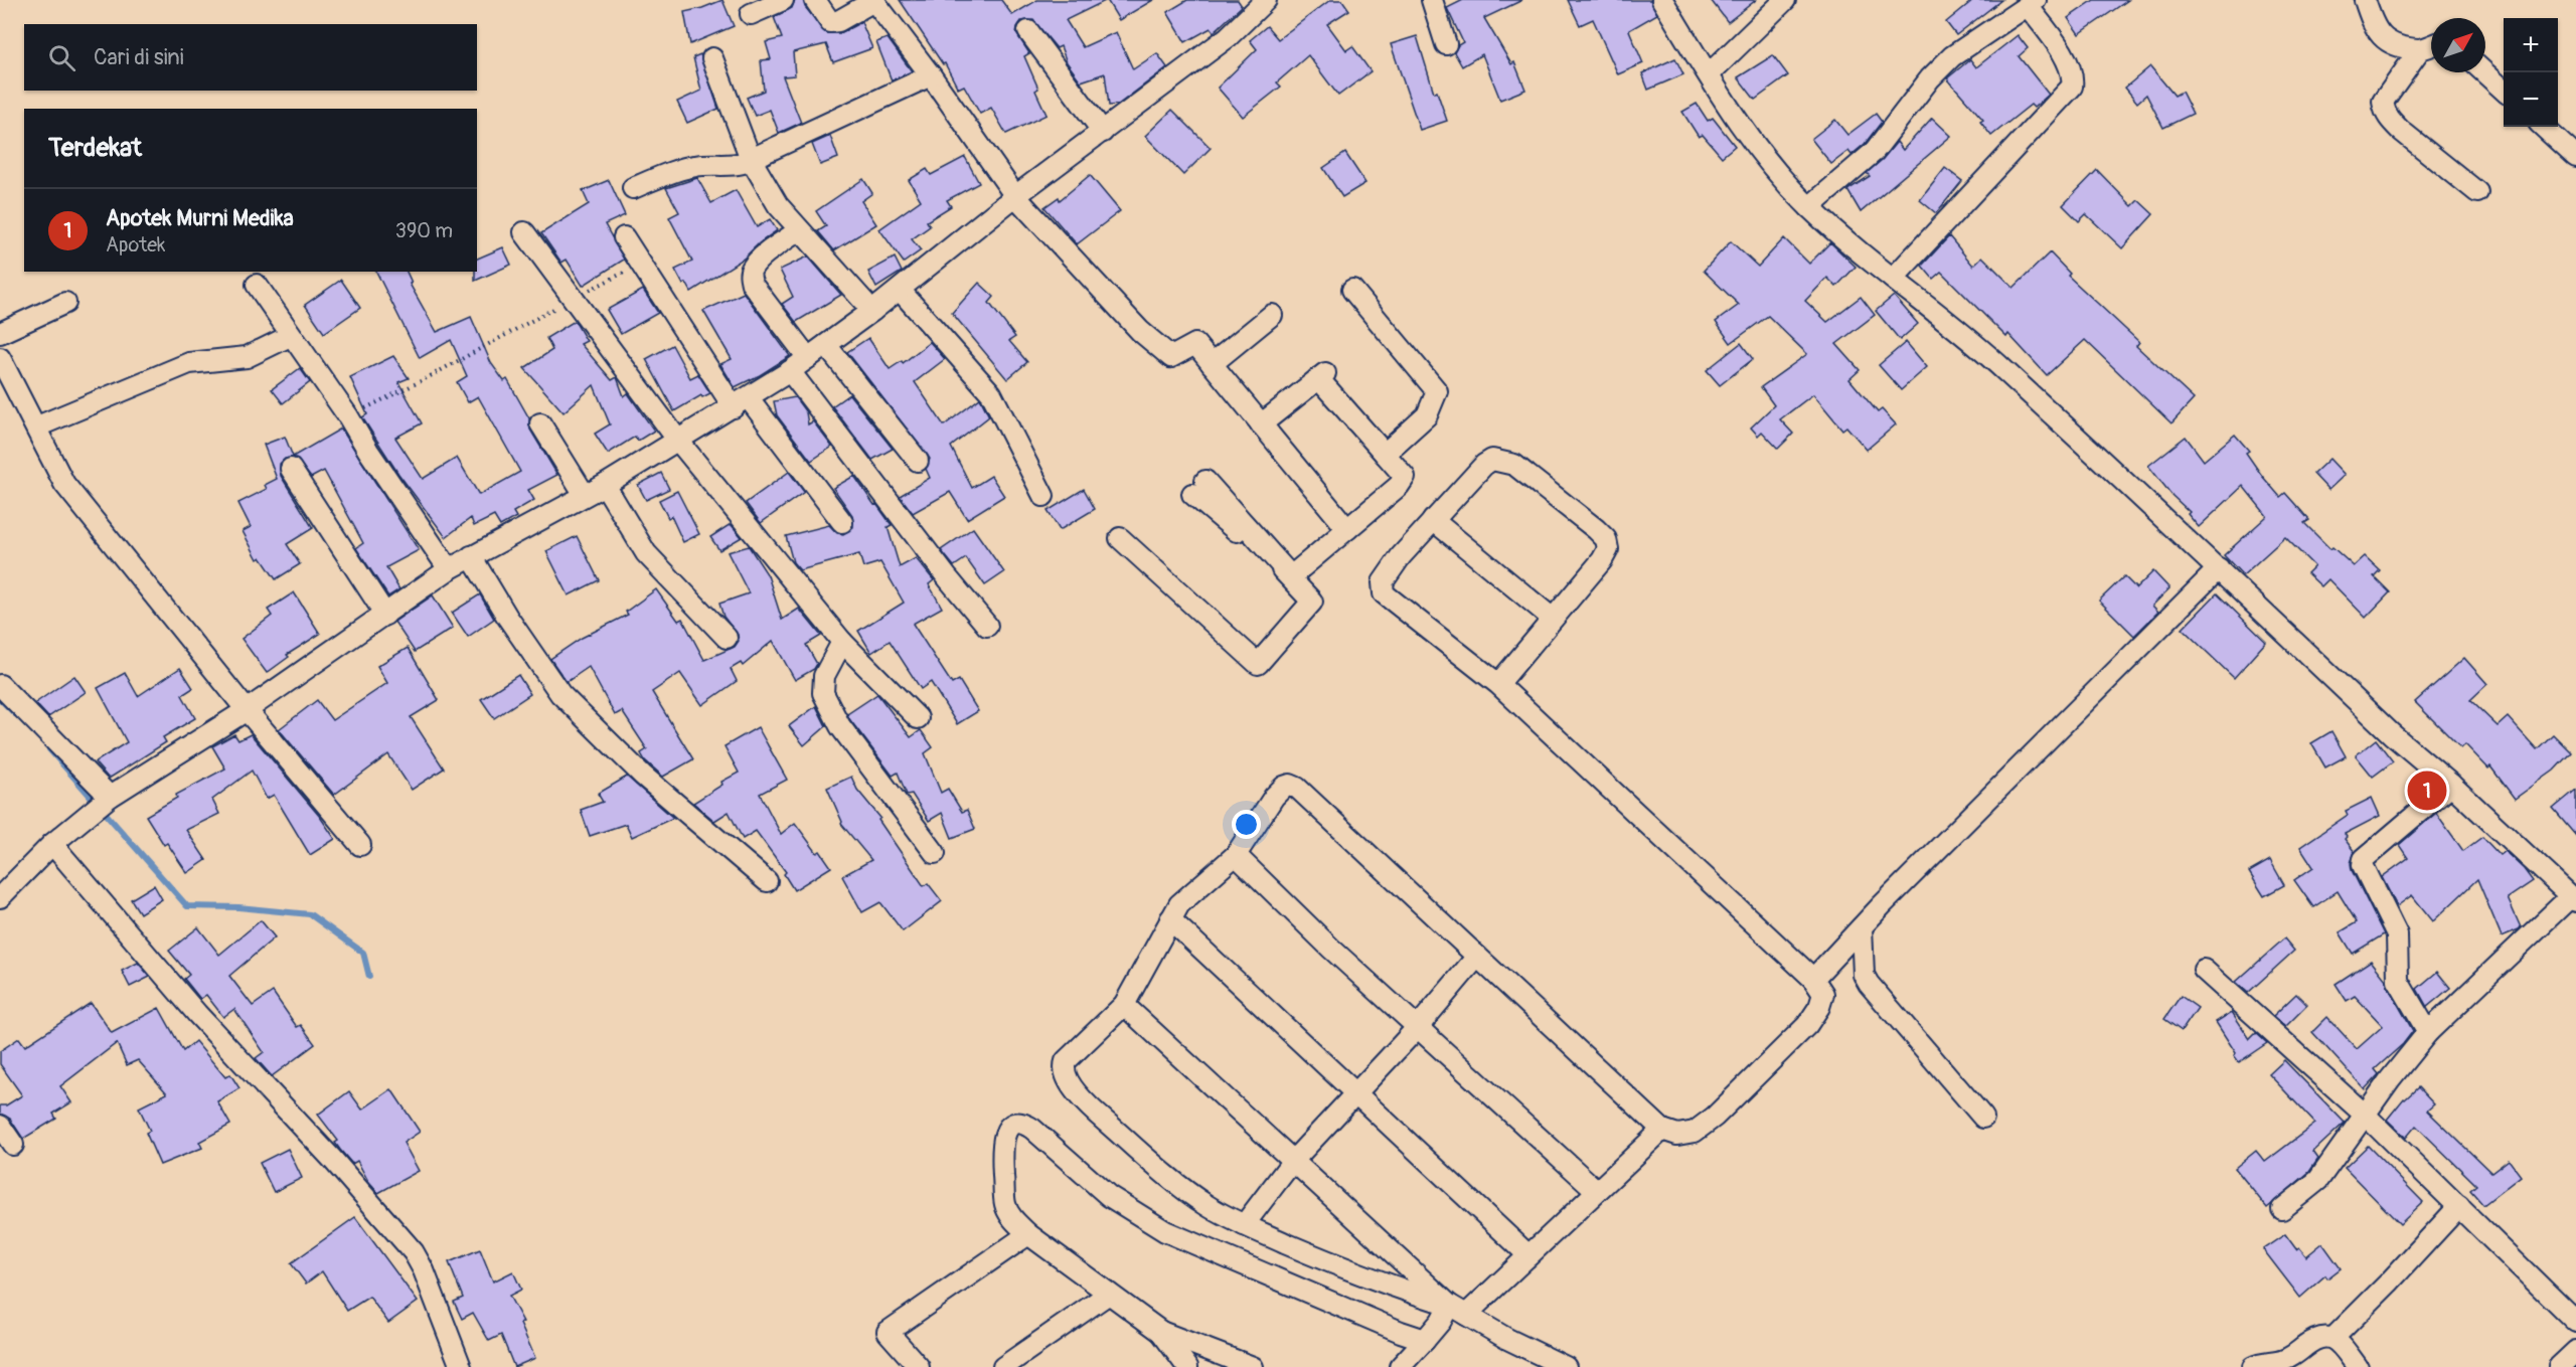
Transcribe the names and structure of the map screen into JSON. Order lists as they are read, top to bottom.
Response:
{
  "north": "top right",
  "page": {
    "map_buttons": ["+", "−"],
    "search": "Cari di sini",
    "heading": "Terdekat",
    "list": [
      {
        "mark": "1",
        "name": "Apotek Murni Medika",
        "note": "Apotek",
        "value": "390 m"
      }
    ],
    "pins": "1"
  }
}
